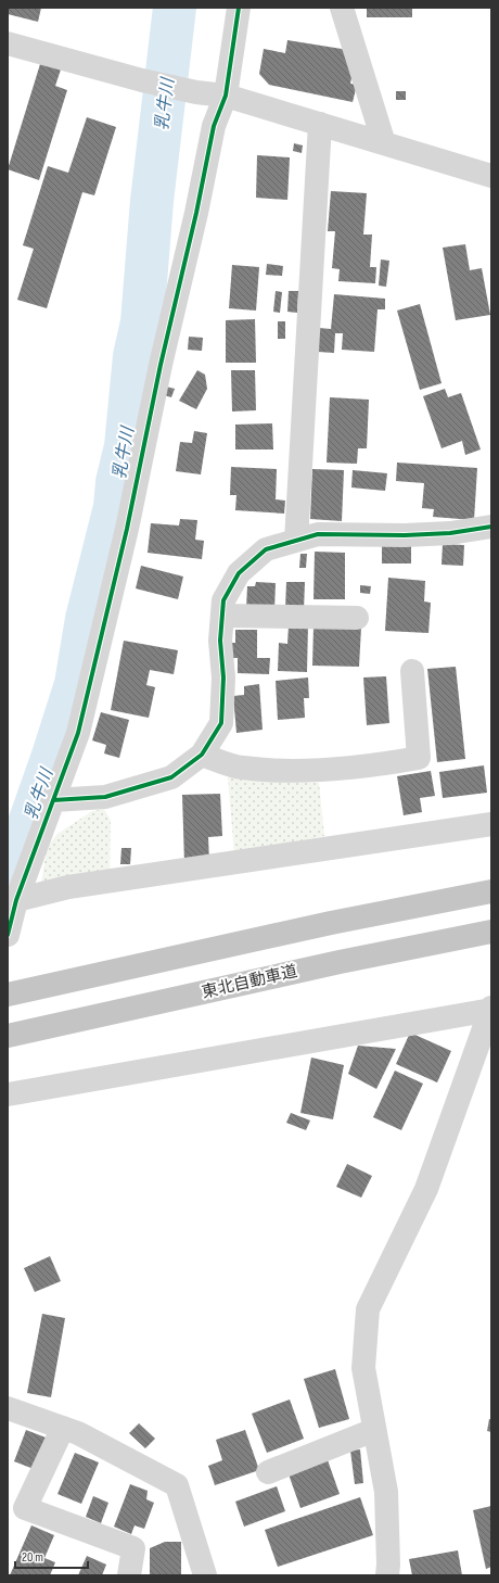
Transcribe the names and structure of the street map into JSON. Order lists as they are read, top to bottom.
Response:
{
  "streets": {
    "highway": ["東北自動車道"]
  },
  "water": ["乳牛川"],
  "scale_bar": "20 m"
}
